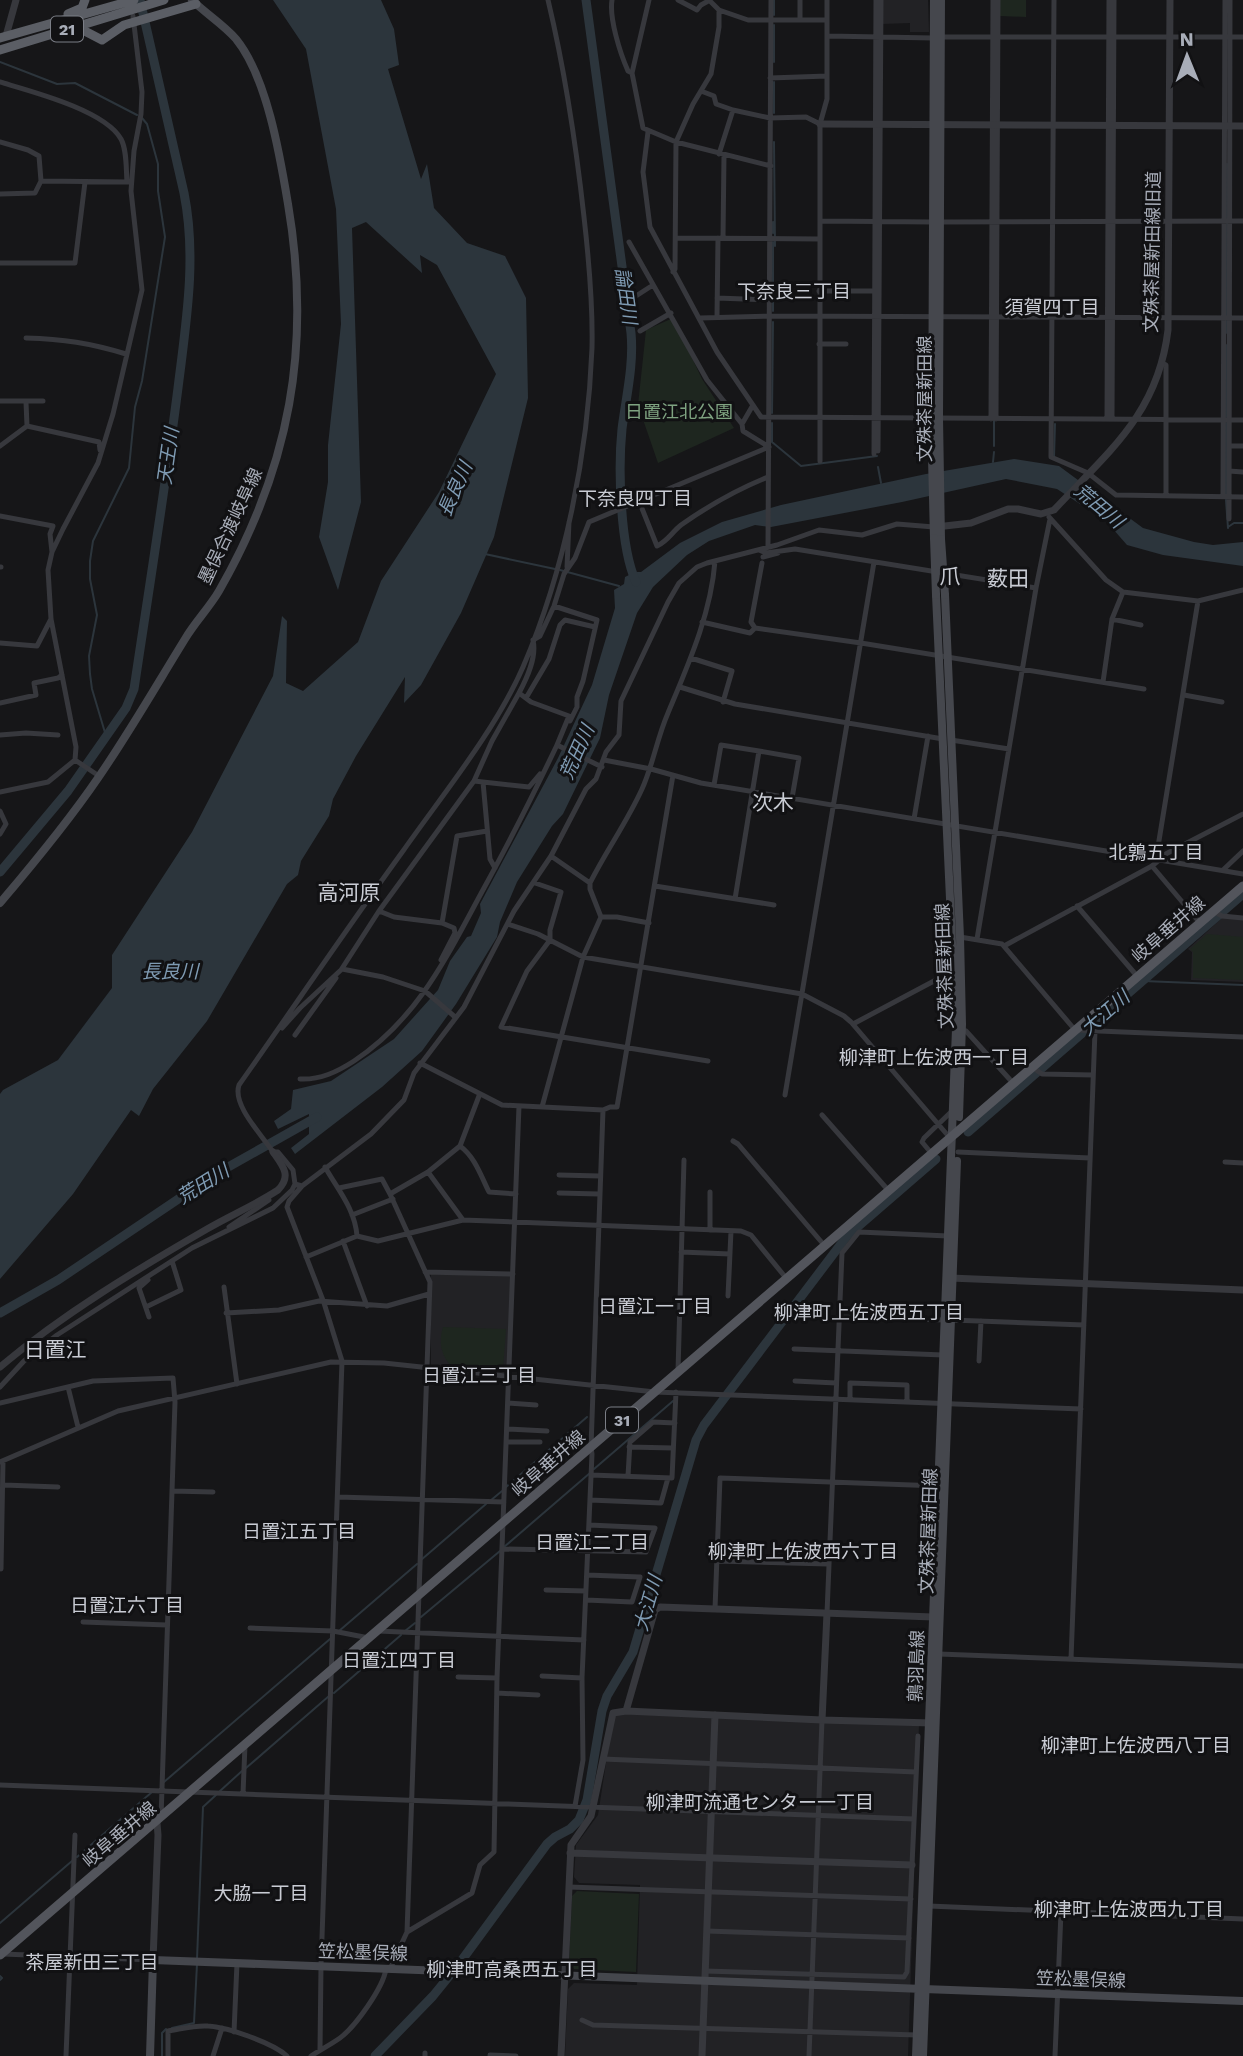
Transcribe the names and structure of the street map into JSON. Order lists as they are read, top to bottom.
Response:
{
  "streets": {
    "highway": ["21"],
    "main road": [
      "文殊茶屋新田線",
      "墨俣合渡岐阜線",
      "岐阜垂井線",
      "31",
      "鶉羽島線",
      "笠松墨俣線"
    ],
    "street": ["文殊茶屋新田線旧道"]
  },
  "crossings": [
    ["文殊茶屋新田線", "岐阜垂井線"],
    ["文殊茶屋新田線", "鶉羽島線"],
    ["文殊茶屋新田線", "笠松墨俣線"],
    ["岐阜垂井線", "鶉羽島線"],
    ["鶉羽島線", "笠松墨俣線"]
  ],
  "districts": [
    "下奈良三丁目",
    "須賀四丁目",
    "下奈良四丁目",
    "爪",
    "薮田",
    "次木",
    "北鶉五丁目",
    "高河原",
    "柳津町上佐波西一丁目",
    "日置江一丁目",
    "柳津町上佐波西五丁目",
    "日置江",
    "日置江三丁目",
    "日置江五丁目",
    "日置江二丁目",
    "柳津町上佐波西六丁目",
    "日置江六丁目",
    "日置江四丁目",
    "柳津町上佐波西八丁目",
    "柳津町流通センター一丁目",
    "大脇一丁目",
    "柳津町上佐波西九丁目",
    "茶屋新田三丁目",
    "柳津町高桑西五丁目"
  ],
  "water": [
    "論田川",
    "天王川",
    "長良川",
    "荒田川",
    "大江川"
  ],
  "parks": ["日置江北公園"],
  "north": "top"
}
